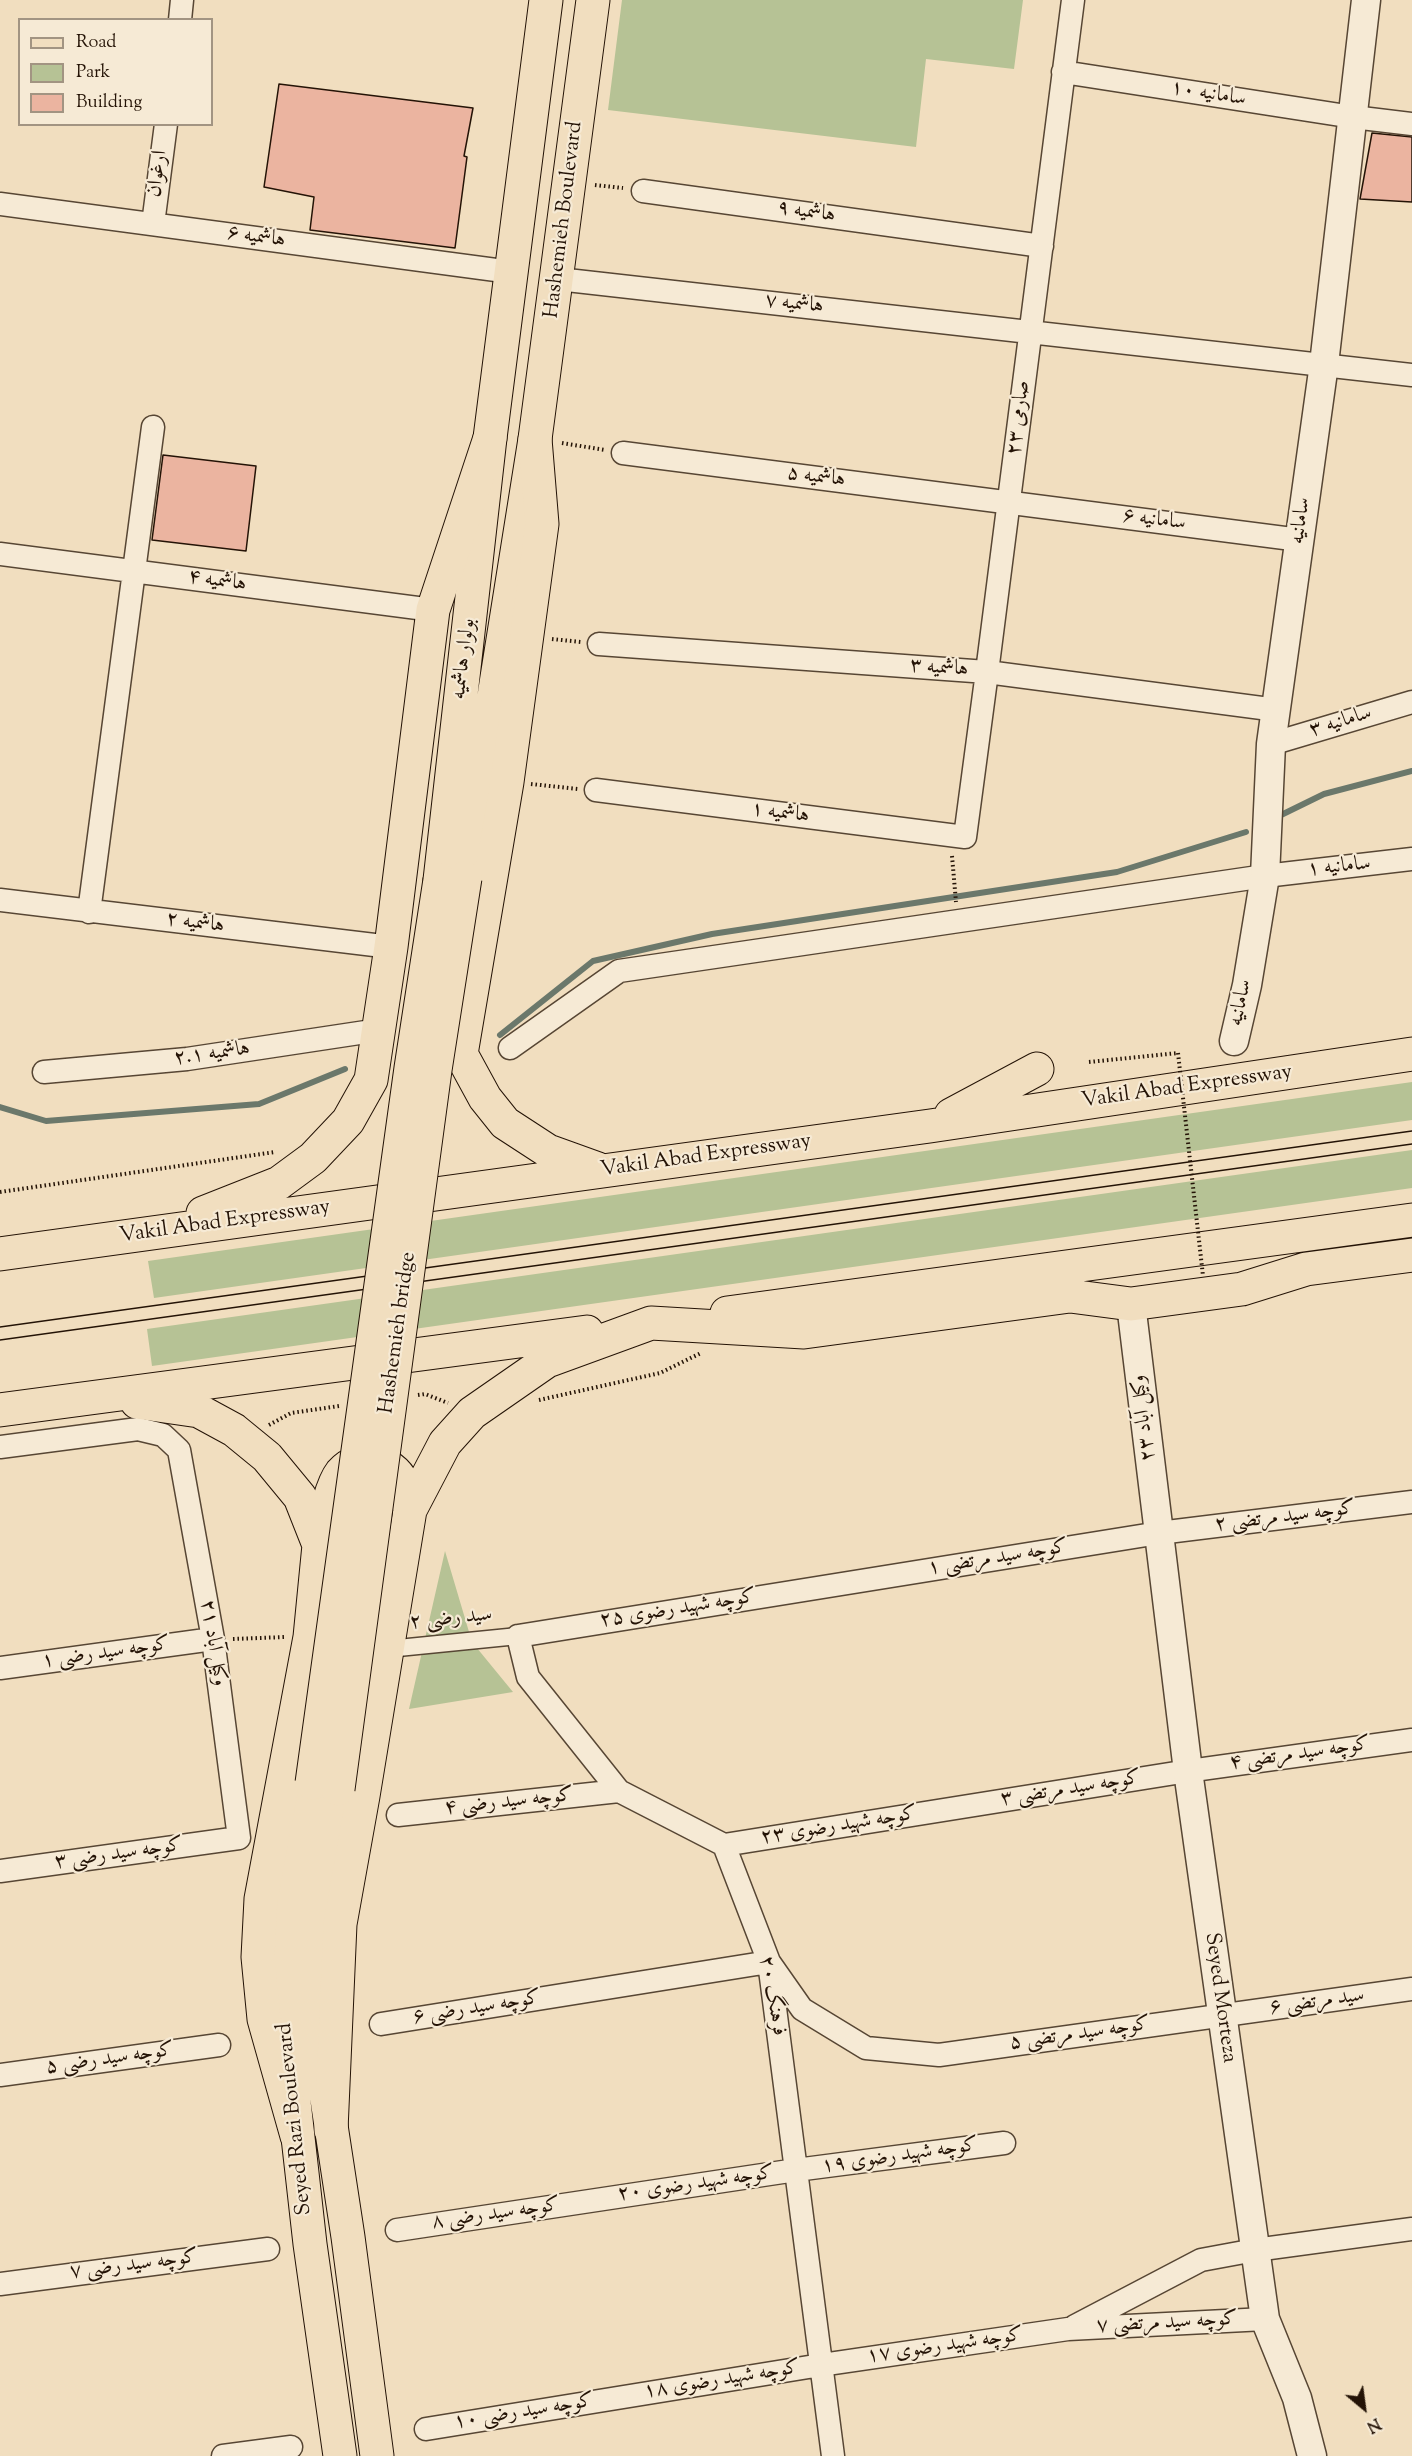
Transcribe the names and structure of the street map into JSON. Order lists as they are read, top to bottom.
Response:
{
  "streets": {
    "main road": [
      "Hashemieh Boulevard",
      "بولوار هاشمیه",
      "Vakil Abad Expressway",
      "Hashemieh bridge",
      "Seyed Razi Boulevard"
    ],
    "street": [
      "سامانیه ۱۰",
      "ارغوان",
      "هاشمیه ۹",
      "هاشمیه ۶",
      "هاشمیه ۷",
      "صارمی ۲۳",
      "هاشمیه ۵",
      "سامانیه ۶",
      "سامانیه",
      "هاشمیه ۴",
      "هاشمیه ۳",
      "سامانیه ۳",
      "هاشمیه ۱",
      "سامانیه ۱",
      "هاشمیه ۲",
      "هاشمیه ۲.۱",
      "۲۳ وکیل آباد",
      "کوچه سید مرتضی ۲",
      "کوچه سید مرتضی ۱",
      "کوچه شهید رضوی ۲۵",
      "سید رضی ۲",
      "۲۱ وکیل آباد",
      "کوچه سید رضی ۱",
      "کوچه سید مرتضی ۴",
      "کوچه سید مرتضی ۳",
      "کوچه سید رضی ۴",
      "کوچه شهید رضوی ۲۳",
      "کوچه سید رضی ۳",
      "فرهنگ ۲۰",
      "Seyed Morteza",
      "سید مرتضی ۶",
      "کوچه سید رضی ۶",
      "کوچه سید مرتضی ۵",
      "کوچه سید رضی ۵",
      "کوچه شهید رضوی ۱۹",
      "کوچه شهید رضوی ۲۰",
      "کوچه سید رضی ۸",
      "کوچه سید رضی ۷",
      "کوچه سید مرتضی ۷",
      "کوچه شهید رضوی ۱۷",
      "کوچه شهید رضوی ۱۸",
      "کوچه سید رضی ۱۰"
    ]
  },
  "crossings": [
    ["سامانیه ۱۰", "صارمی ۲۳"],
    ["سامانیه ۱۰", "سامانیه"],
    ["ارغوان", "هاشمیه ۶"],
    ["هاشمیه ۹", "صارمی ۲۳"],
    ["Hashemieh Boulevard", "هاشمیه ۷"],
    ["Hashemieh Boulevard", "بولوار هاشمیه"],
    ["هاشمیه ۷", "صارمی ۲۳"],
    ["هاشمیه ۷", "سامانیه"],
    ["صارمی ۲۳", "هاشمیه ۵"],
    ["صارمی ۲۳", "سامانیه ۶"],
    ["صارمی ۲۳", "هاشمیه ۳"],
    ["صارمی ۲۳", "هاشمیه ۱"],
    ["هاشمیه ۵", "سامانیه ۶"],
    ["سامانیه ۶", "سامانیه"],
    ["سامانیه", "هاشمیه ۳"],
    ["سامانیه", "سامانیه ۳"],
    ["سامانیه", "سامانیه ۱"],
    ["بولوار هاشمیه", "Hashemieh bridge"],
    ["Hashemieh bridge", "Seyed Razi Boulevard"],
    ["۲۳ وکیل آباد", "کوچه سید مرتضی ۲"],
    ["۲۳ وکیل آباد", "کوچه سید مرتضی ۱"],
    ["۲۳ وکیل آباد", "Seyed Morteza"],
    ["کوچه سید مرتضی ۲", "کوچه سید مرتضی ۱"],
    ["کوچه سید مرتضی ۲", "Seyed Morteza"],
    ["کوچه سید مرتضی ۱", "کوچه شهید رضوی ۲۵"],
    ["کوچه سید مرتضی ۱", "Seyed Morteza"],
    ["کوچه شهید رضوی ۲۵", "سید رضی ۲"],
    ["۲۱ وکیل آباد", "کوچه سید رضی ۱"],
    ["۲۱ وکیل آباد", "کوچه سید رضی ۳"],
    ["کوچه سید مرتضی ۴", "کوچه سید مرتضی ۳"],
    ["کوچه سید مرتضی ۴", "Seyed Morteza"],
    ["کوچه سید مرتضی ۳", "کوچه شهید رضوی ۲۳"],
    ["کوچه سید مرتضی ۳", "Seyed Morteza"],
    ["کوچه شهید رضوی ۲۳", "فرهنگ ۲۰"],
    ["فرهنگ ۲۰", "کوچه سید رضی ۶"],
    ["فرهنگ ۲۰", "کوچه سید مرتضی ۵"],
    ["فرهنگ ۲۰", "کوچه شهید رضوی ۱۹"],
    ["فرهنگ ۲۰", "کوچه شهید رضوی ۲۰"],
    ["فرهنگ ۲۰", "کوچه شهید رضوی ۱۷"],
    ["فرهنگ ۲۰", "کوچه شهید رضوی ۱۸"],
    ["Seyed Morteza", "سید مرتضی ۶"],
    ["Seyed Morteza", "کوچه سید مرتضی ۵"],
    ["Seyed Morteza", "کوچه سید مرتضی ۷"],
    ["سید مرتضی ۶", "کوچه سید مرتضی ۵"],
    ["کوچه سید رضی ۶", "کوچه سید مرتضی ۵"],
    ["کوچه شهید رضوی ۱۹", "کوچه شهید رضوی ۲۰"],
    ["کوچه شهید رضوی ۲۰", "کوچه سید رضی ۸"],
    ["کوچه سید مرتضی ۷", "کوچه شهید رضوی ۱۷"],
    ["کوچه شهید رضوی ۱۷", "کوچه شهید رضوی ۱۸"],
    ["کوچه شهید رضوی ۱۸", "کوچه سید رضی ۱۰"]
  ],
  "legend": ["Road", "Park", "Building"],
  "north": "bottom right"
}
